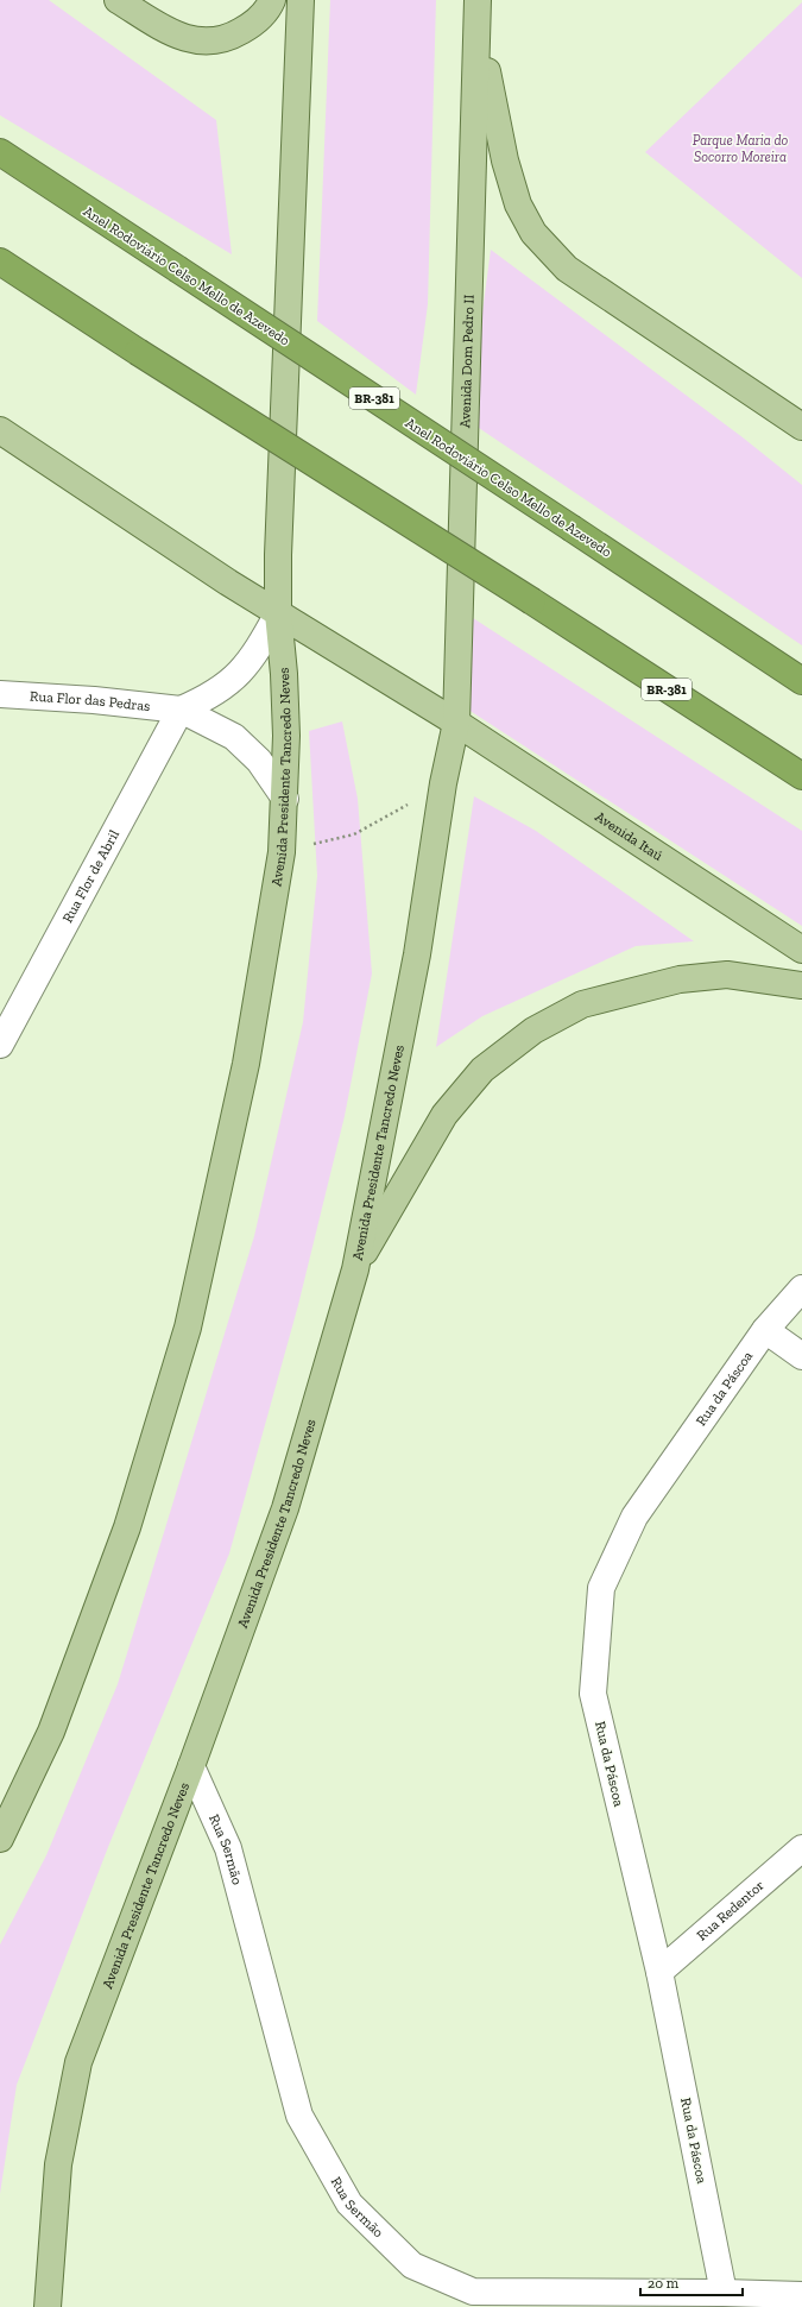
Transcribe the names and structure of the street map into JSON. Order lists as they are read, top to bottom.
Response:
{
  "streets": {
    "highway": ["Anel Rodoviário Celso Mello de Azevedo", "BR-381"],
    "main road": ["Avenida Dom Pedro II", "Avenida Presidente Tancredo Neves", "Avenida Itaú"],
    "street": [
      "Rua Flor das Pedras",
      "Rua Flor de Abril",
      "Rua da Páscoa",
      "Rua Sermão",
      "Rua Redentor"
    ]
  },
  "crossings": [
    ["Avenida Dom Pedro II", "Avenida Presidente Tancredo Neves"],
    ["Avenida Dom Pedro II", "Avenida Itaú"],
    ["Rua Flor das Pedras", "Avenida Presidente Tancredo Neves"],
    ["Rua Flor das Pedras", "Rua Flor de Abril"],
    ["Avenida Presidente Tancredo Neves", "Avenida Itaú"],
    ["Avenida Presidente Tancredo Neves", "Rua Sermão"],
    ["Rua da Páscoa", "Rua Sermão"],
    ["Rua da Páscoa", "Rua Redentor"]
  ],
  "parks": ["Parque Maria do Socorro Moreira"],
  "scale_bar": "20 m"
}
